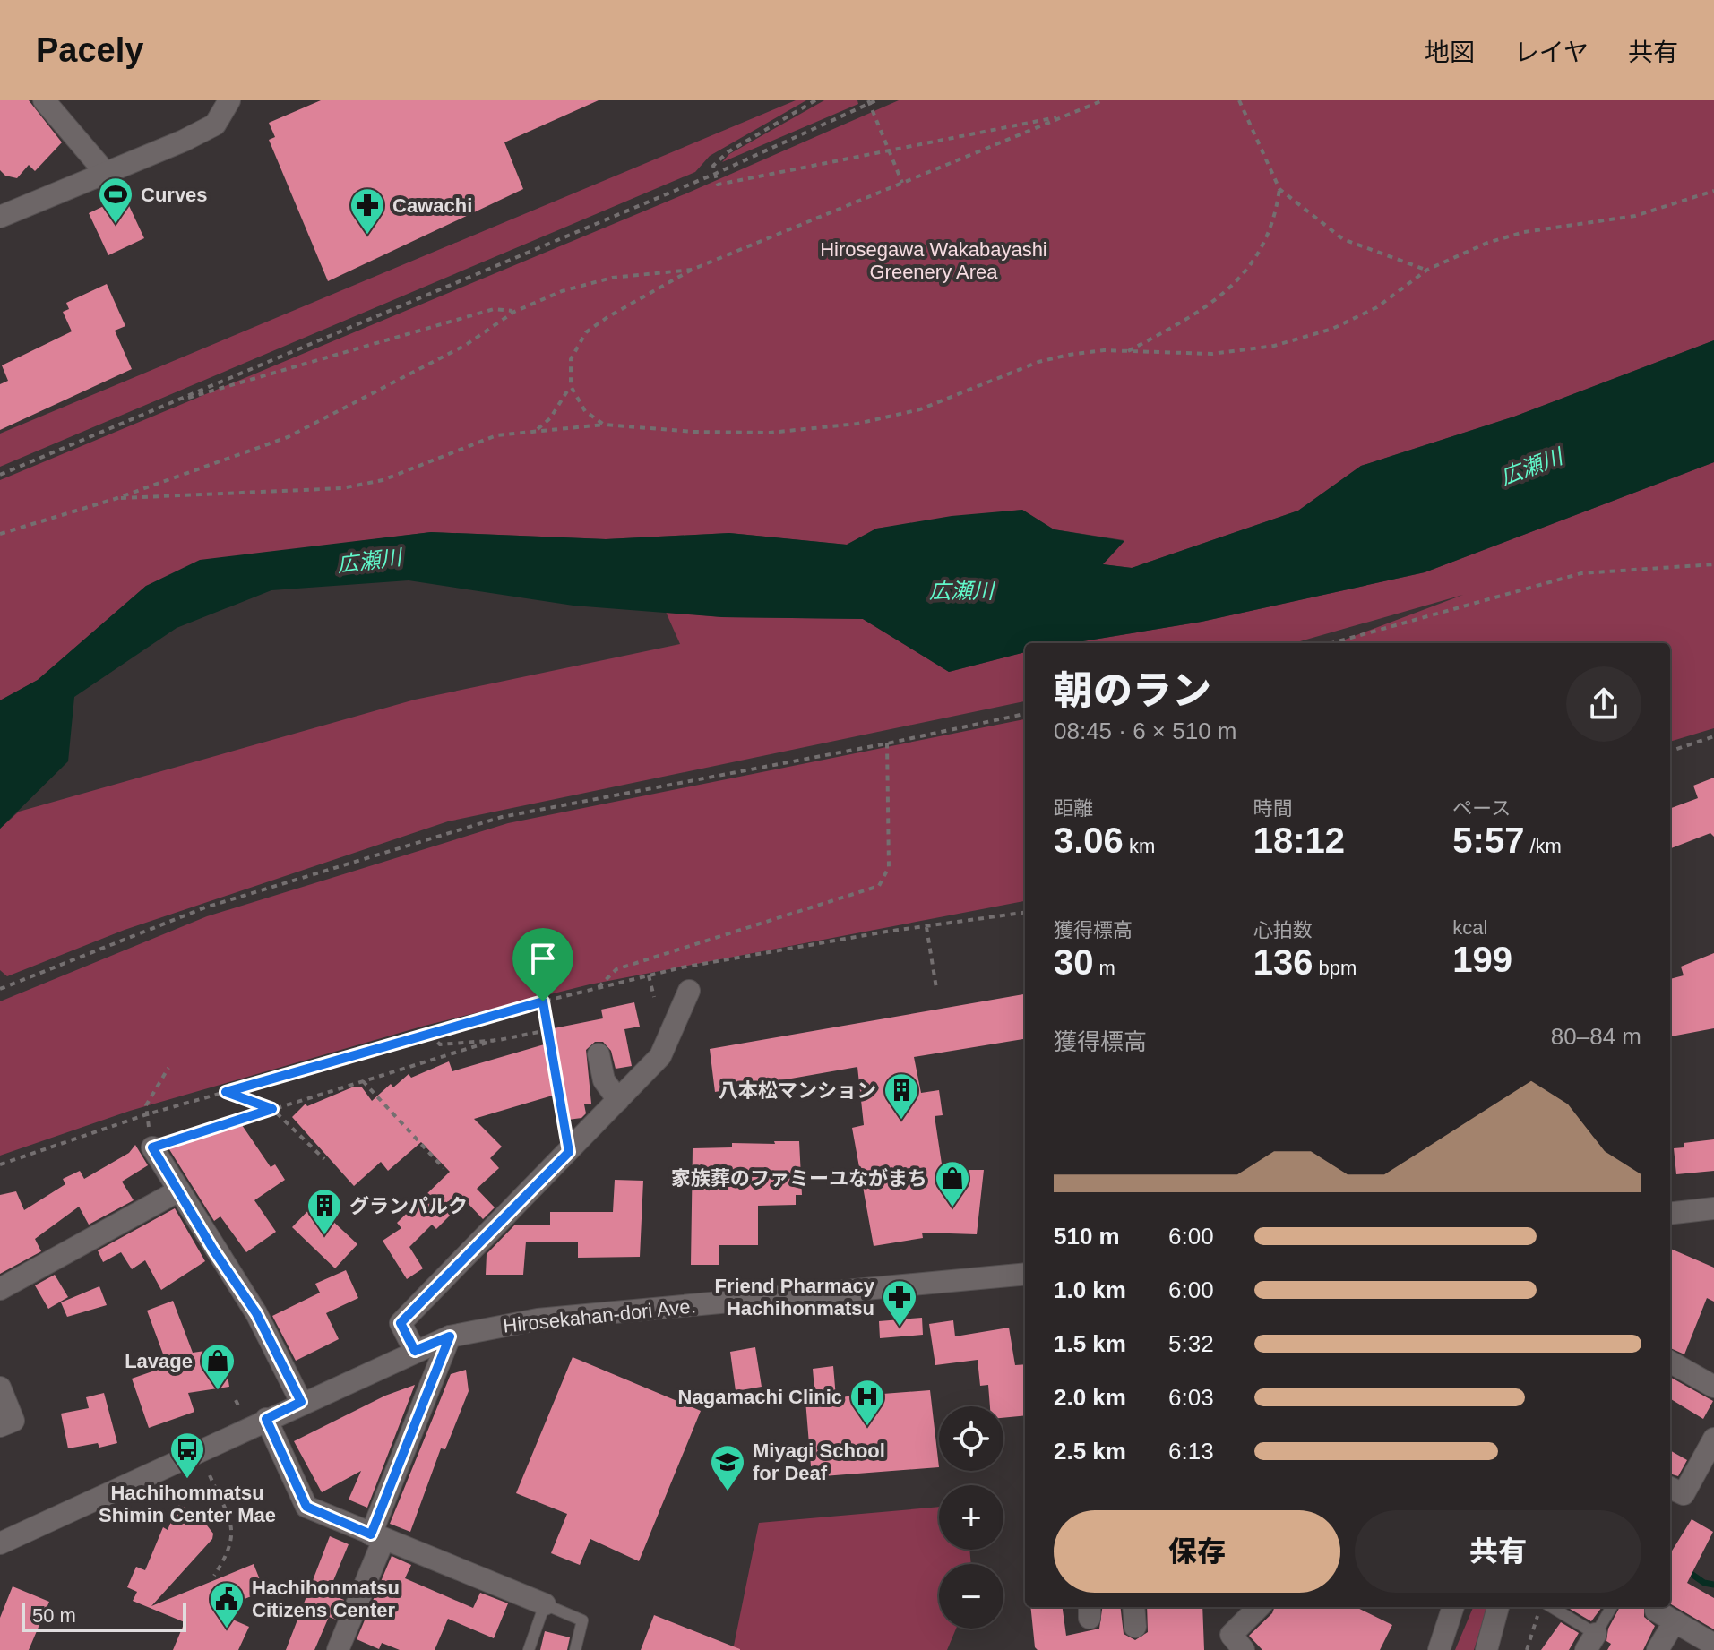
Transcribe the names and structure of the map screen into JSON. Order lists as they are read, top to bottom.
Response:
{
  "streets": {
    "street": ["Hirosekahan-dori Ave."]
  },
  "water": ["広瀬川"],
  "parks": ["Hirosegawa Wakabayashi Greenery Area"],
  "places": {
    "sports": ["Curves"],
    "pharmacy": ["Cawachi", "Friend Pharmacy Hachihonmatsu"],
    "building": ["八本松マンション", "グランパルク"],
    "shop": ["家族葬のファミーユながまち", "Lavage"],
    "hospital": ["Nagamachi Clinic"],
    "bus stop": ["Hachihommatsu Shimin Center Mae"],
    "school or university": ["Miyagi School for Deaf"],
    "public building": ["Hachihonmatsu Citizens Center"]
  },
  "scale_bar": "50 m",
  "page": {
    "header": "Pacely",
    "nav": ["地図", "レイヤ", "共有"],
    "heading": ["朝のラン", "08:45 · 6 × 510 m"],
    "stats": [
      ["距離", "3.06 km"],
      ["時間", "18:12"],
      ["ペース", "5:57 /km"],
      ["獲得標高", "30 m"],
      ["心拍数", "136 bpm"],
      ["kcal", "199"]
    ],
    "chart": ["獲得標高", "80–84 m"],
    "list": [
      {
        "name": "510 m",
        "note": "6:00"
      },
      {
        "name": "1.0 km",
        "note": "6:00"
      },
      {
        "name": "1.5 km",
        "note": "5:32"
      },
      {
        "name": "2.0 km",
        "note": "6:03"
      },
      {
        "name": "2.5 km",
        "note": "6:13"
      }
    ],
    "map_buttons": ["+", "−"],
    "buttons": ["保存", "共有"],
    "scale": "50 m"
  }
}
